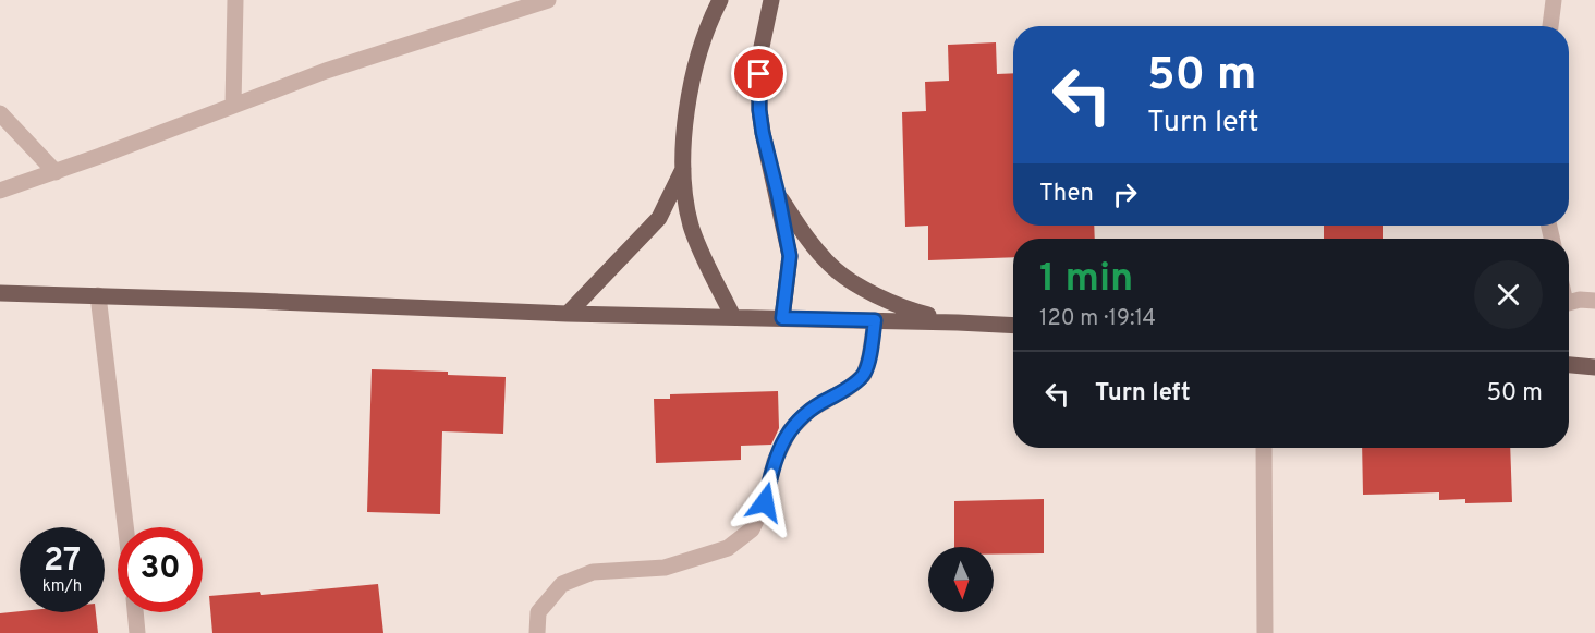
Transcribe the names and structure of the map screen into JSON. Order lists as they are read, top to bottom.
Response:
{
  "north": "bottom",
  "page": {
    "turn": ["50 m", "Turn left"],
    "then": "Then",
    "heading": ["1 min", "120 m · 19:14"],
    "list": [
      {
        "name": "Turn left",
        "value": "50 m"
      }
    ],
    "speed": "27 km/h",
    "limit": "30"
  }
}
